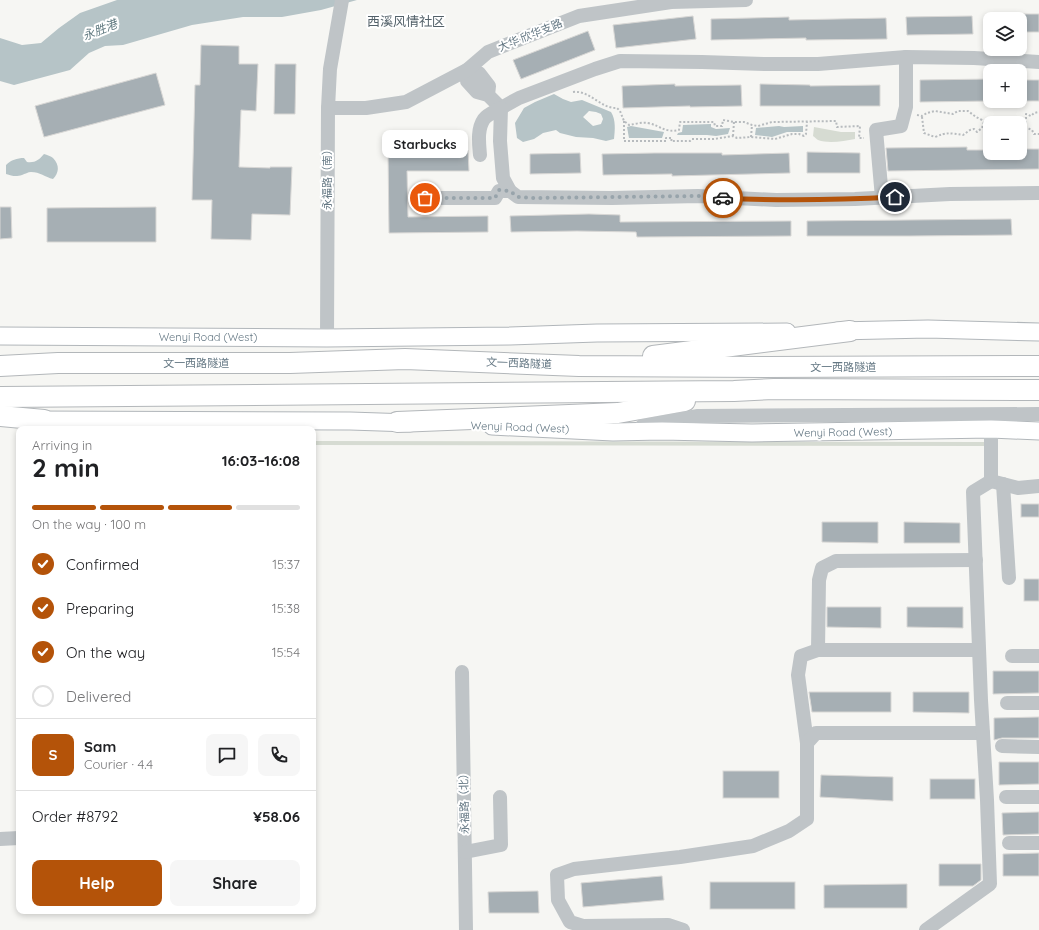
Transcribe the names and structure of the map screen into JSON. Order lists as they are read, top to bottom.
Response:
{
  "streets": {
    "highway": ["文一西路隧道"],
    "main road": ["Wenyi Road (West)"],
    "street": ["大华·欣华支路", "永福路（南）", "永福路（北）"]
  },
  "crossings": [
    ["大华·欣华支路", "永福路（南）"],
    ["永福路（南）", "Wenyi Road (West)"]
  ],
  "districts": ["西溪风情社区"],
  "water": ["永胜港"],
  "places": ["Starbucks"],
  "page": {
    "map_buttons": ["+", "−"],
    "bubble": "Starbucks",
    "heading": ["2 min", "Arriving in", "16:03–16:08"],
    "panel": [
      "Sam",
      "Courier · 4.4",
      "Order #8792",
      "¥58.06"
    ],
    "bar": "On the way · 100 m",
    "list": [
      ["Confirmed", "15:37"],
      ["Preparing", "15:38"],
      ["On the way", "15:54"],
      "Delivered"
    ],
    "round": "S",
    "buttons": ["Help", "Share"]
  }
}
